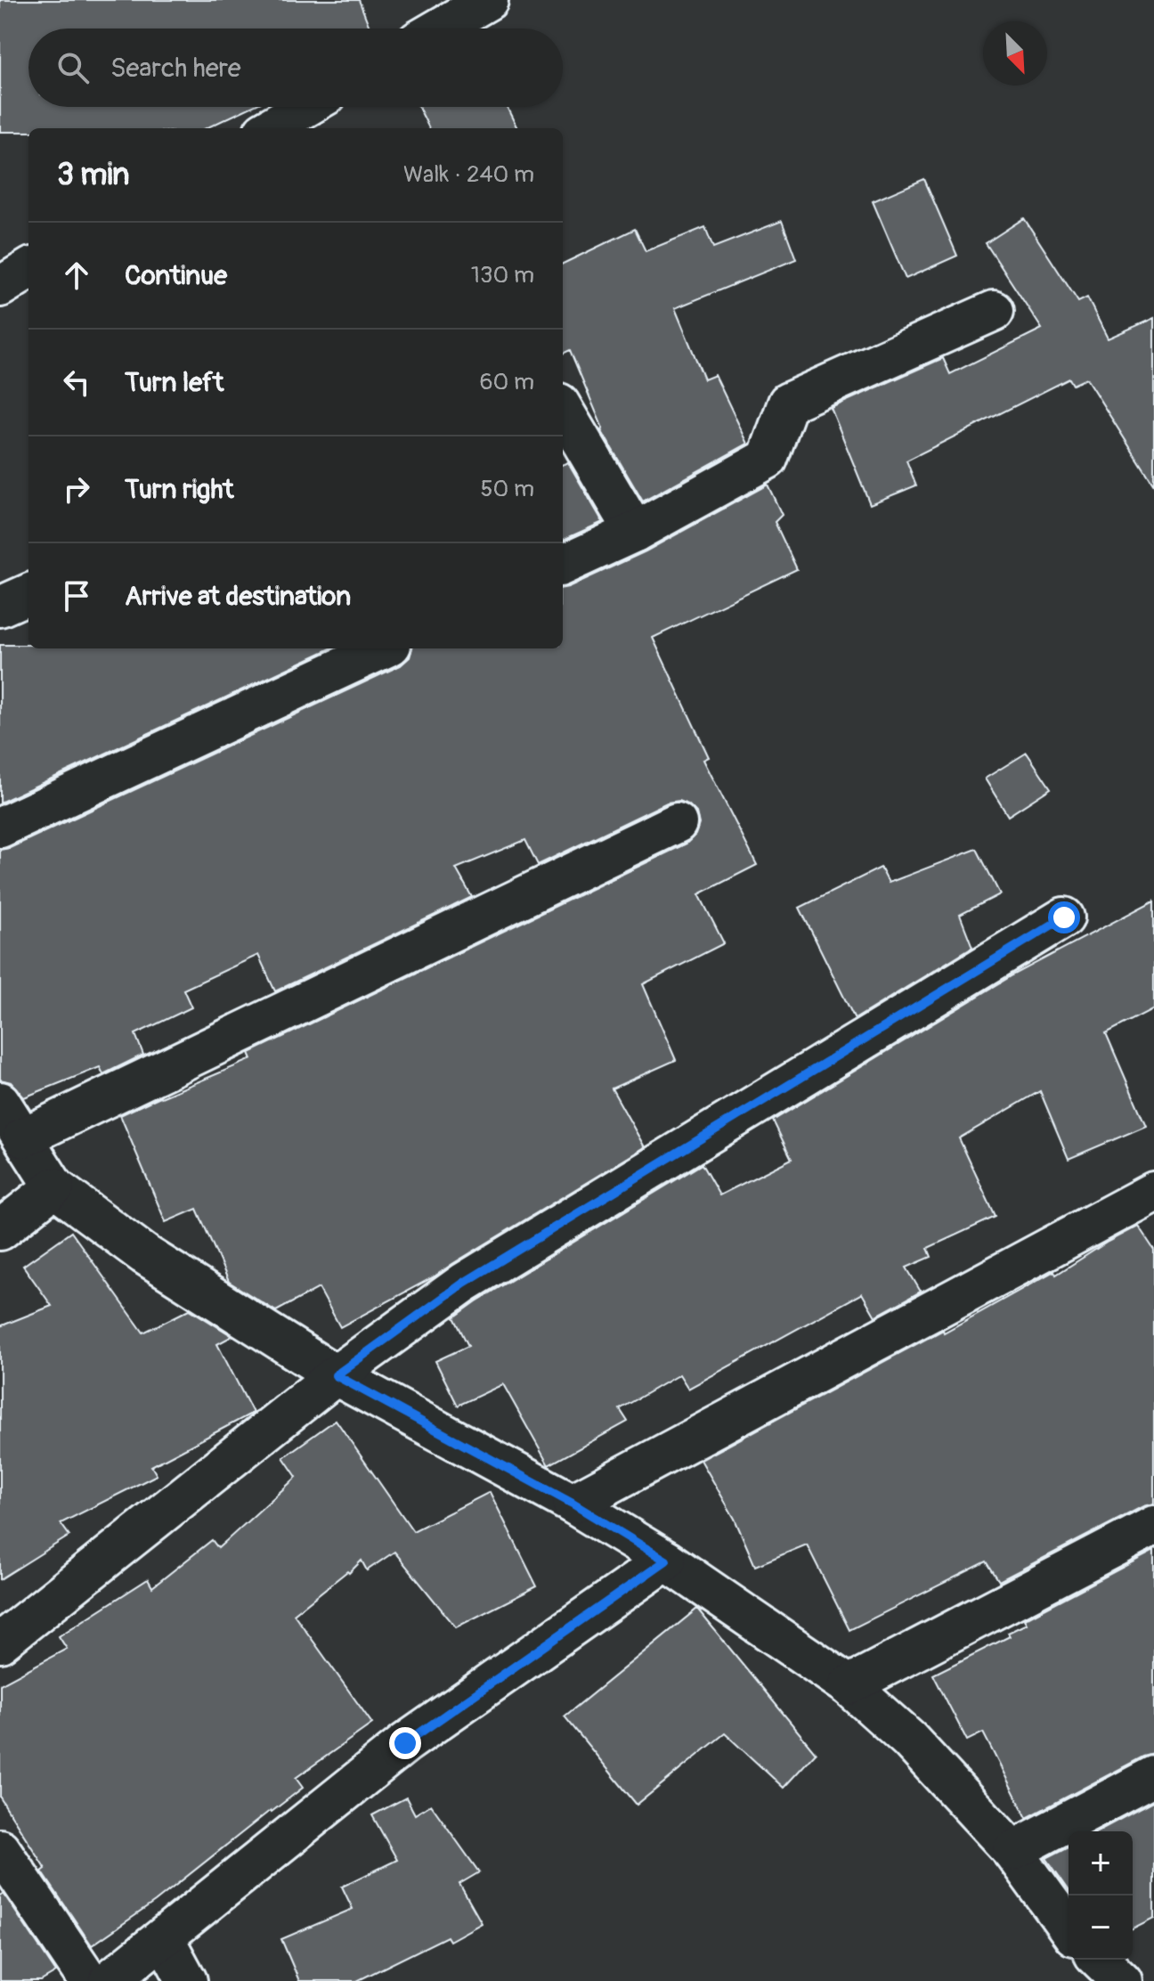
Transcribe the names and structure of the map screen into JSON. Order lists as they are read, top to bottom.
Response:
{
  "north": "bottom right",
  "page": {
    "search": "Search here",
    "heading": ["3 min", "Walk · 240 m"],
    "list": [
      ["Continue", "130 m"],
      ["Turn left", "60 m"],
      ["Turn right", "50 m"],
      "Arrive at destination"
    ],
    "map_buttons": ["+", "−"]
  }
}
